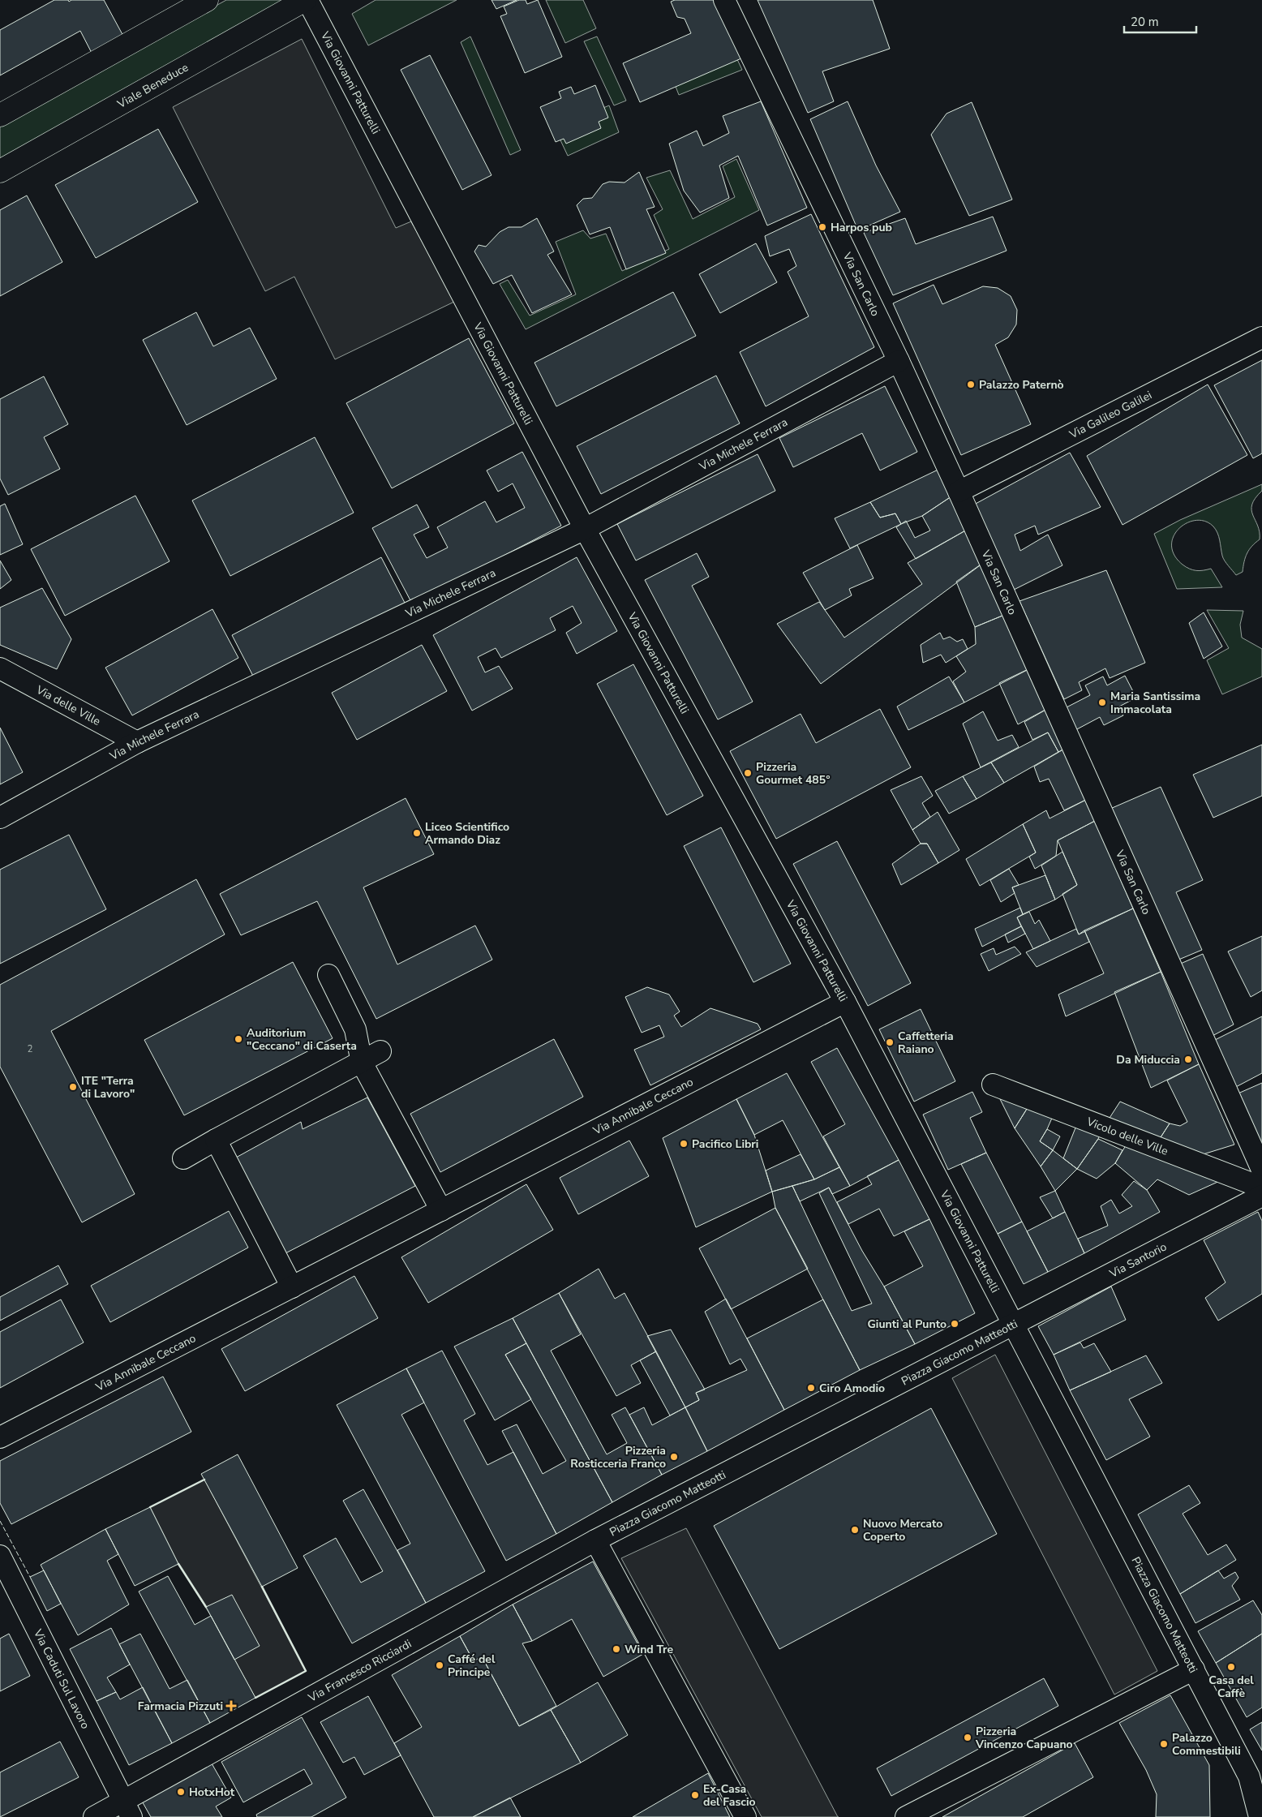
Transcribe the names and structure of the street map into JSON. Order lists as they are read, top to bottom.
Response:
{
  "streets": {
    "street": [
      "Via Giovanni Patturelli",
      "Viale Beneduce",
      "Via San Carlo",
      "Via Galileo Galilei",
      "Via Michele Ferrara",
      "Via delle Ville",
      "Via Annibale Ceccano",
      "Vicolo delle Ville",
      "Via Santorio",
      "Piazza Giacomo Matteotti",
      "Via Francesco Ricciardi",
      "Via Caduti Sul Lavoro"
    ]
  },
  "crossings": [
    ["Via Giovanni Patturelli", "Viale Beneduce"],
    ["Via Giovanni Patturelli", "Via Michele Ferrara"],
    ["Via Giovanni Patturelli", "Via Annibale Ceccano"],
    ["Via Giovanni Patturelli", "Via Santorio"],
    ["Via Giovanni Patturelli", "Piazza Giacomo Matteotti"],
    ["Via San Carlo", "Via Galileo Galilei"],
    ["Via San Carlo", "Via Michele Ferrara"],
    ["Via Michele Ferrara", "Via delle Ville"],
    ["Via Santorio", "Piazza Giacomo Matteotti"],
    ["Piazza Giacomo Matteotti", "Via Francesco Ricciardi"],
    ["Via Francesco Ricciardi", "Via Caduti Sul Lavoro"]
  ],
  "places": {
    "other": [
      "Harpos pub",
      "Palazzo Paternò",
      "Maria Santissima Immacolata",
      "Pizzeria Gourmet 485°",
      "Liceo Scientifico Armando Diaz",
      "Auditorium \"Ceccano\" di Caserta",
      "Caffetteria Raiano",
      "Da Miduccia",
      "ITE \"Terra di Lavoro\"",
      "Pacifico Libri",
      "Giunti al Punto",
      "Ciro Amodio",
      "Pizzeria Rosticceria Franco",
      "Nuovo Mercato Coperto",
      "Wind Tre",
      "Caffé del Principe",
      "Casa del Caffè",
      "Pizzeria Vincenzo Capuano",
      "Palazzo Commestibili",
      "HotxHot",
      "Ex-Casa del Fascio"
    ],
    "health": ["Farmacia Pizzuti"]
  },
  "house_numbers": ["2"],
  "scale_bar": "20 m"
}
